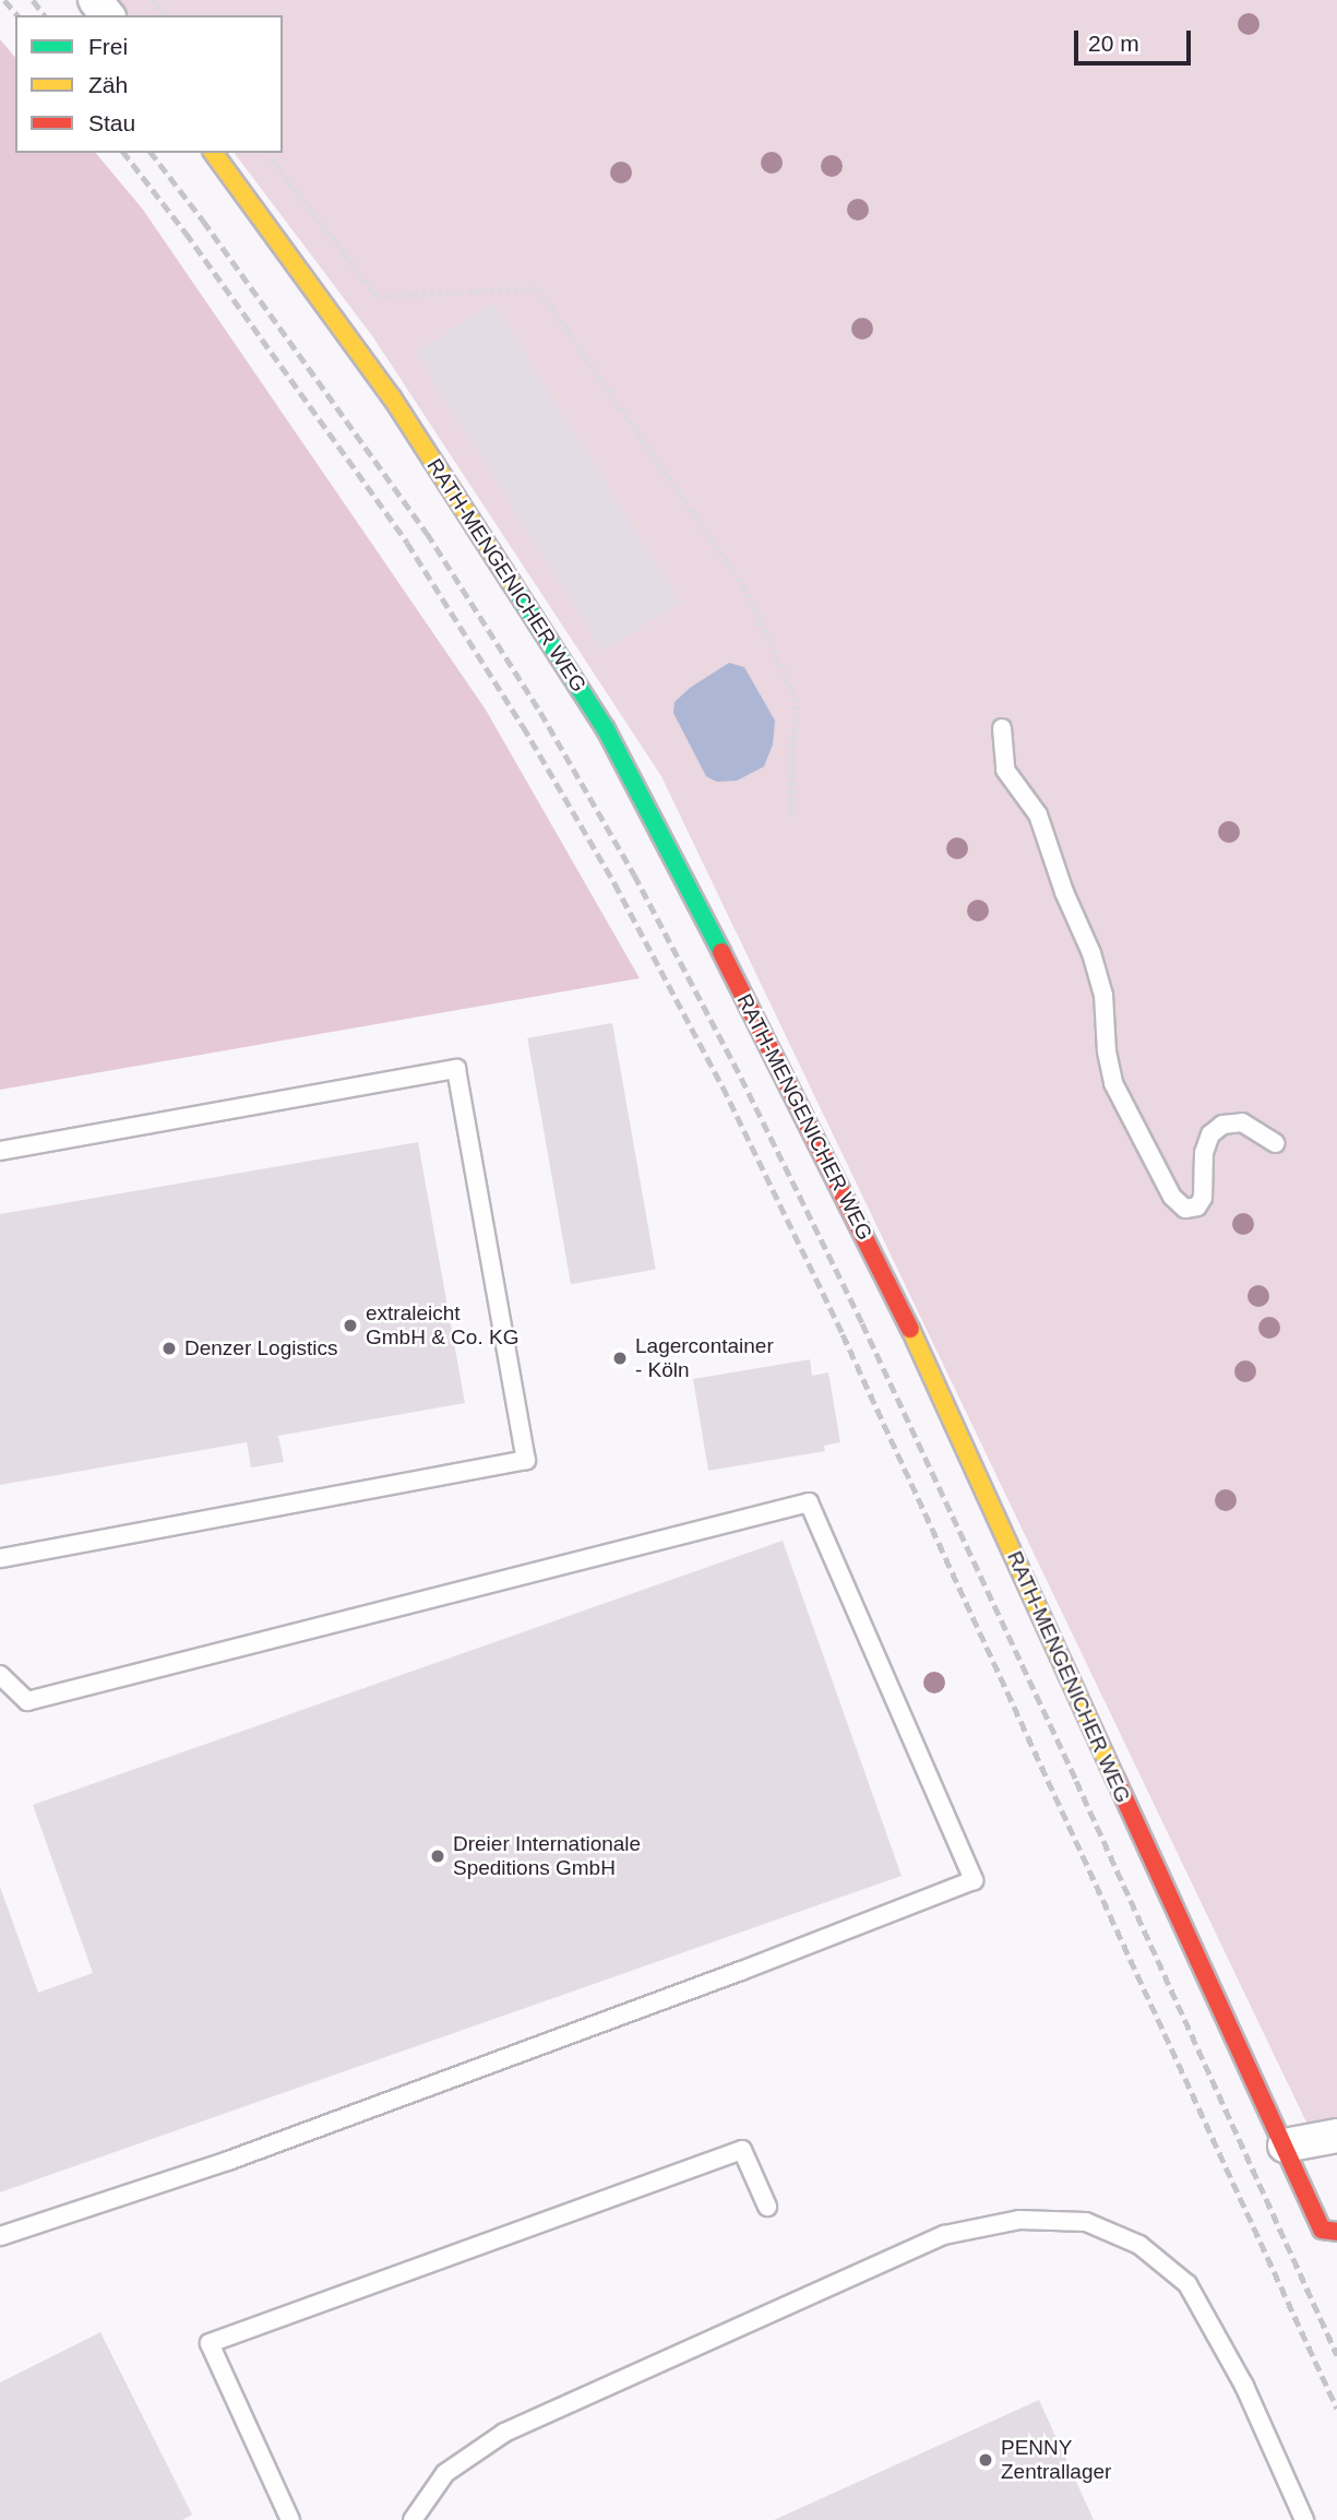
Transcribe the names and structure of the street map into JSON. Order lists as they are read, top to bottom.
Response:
{
  "streets": {
    "street": ["RATH-MENGENICHER WEG"]
  },
  "places": [
    "extraleicht GmbH & Co. KG",
    "Denzer Logistics",
    "Lagercontainer - Köln",
    "Dreier Internationale Speditions GmbH",
    "PENNY Zentrallager"
  ],
  "legend": ["Frei", "Zäh", "Stau"],
  "scale_bar": "20 m"
}
